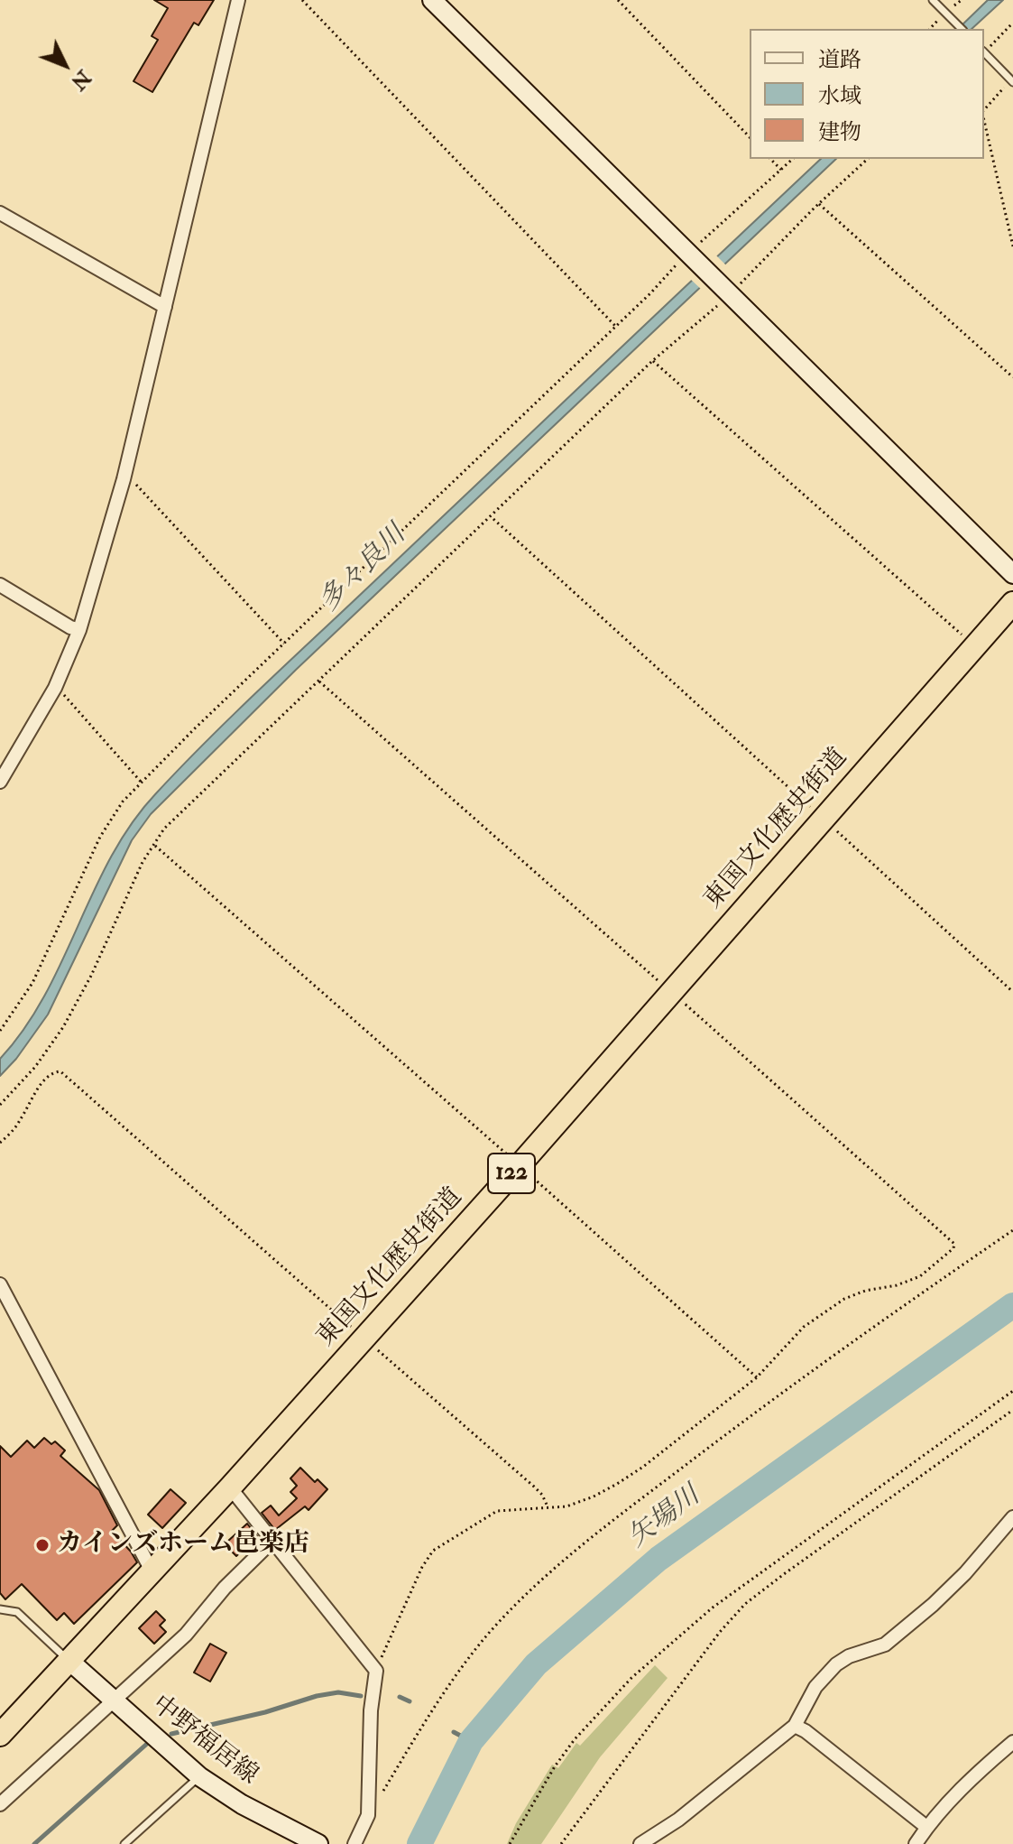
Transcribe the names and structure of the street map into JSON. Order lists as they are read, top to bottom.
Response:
{
  "streets": {
    "highway": ["東国文化歴史街道", "122"],
    "street": ["中野福居線"]
  },
  "crossings": [
    ["東国文化歴史街道", "中野福居線"]
  ],
  "water": ["多々良川", "矢場川"],
  "places": ["カインズホーム邑楽店"],
  "legend": ["道路", "水域", "建物"],
  "north": "bottom right"
}
